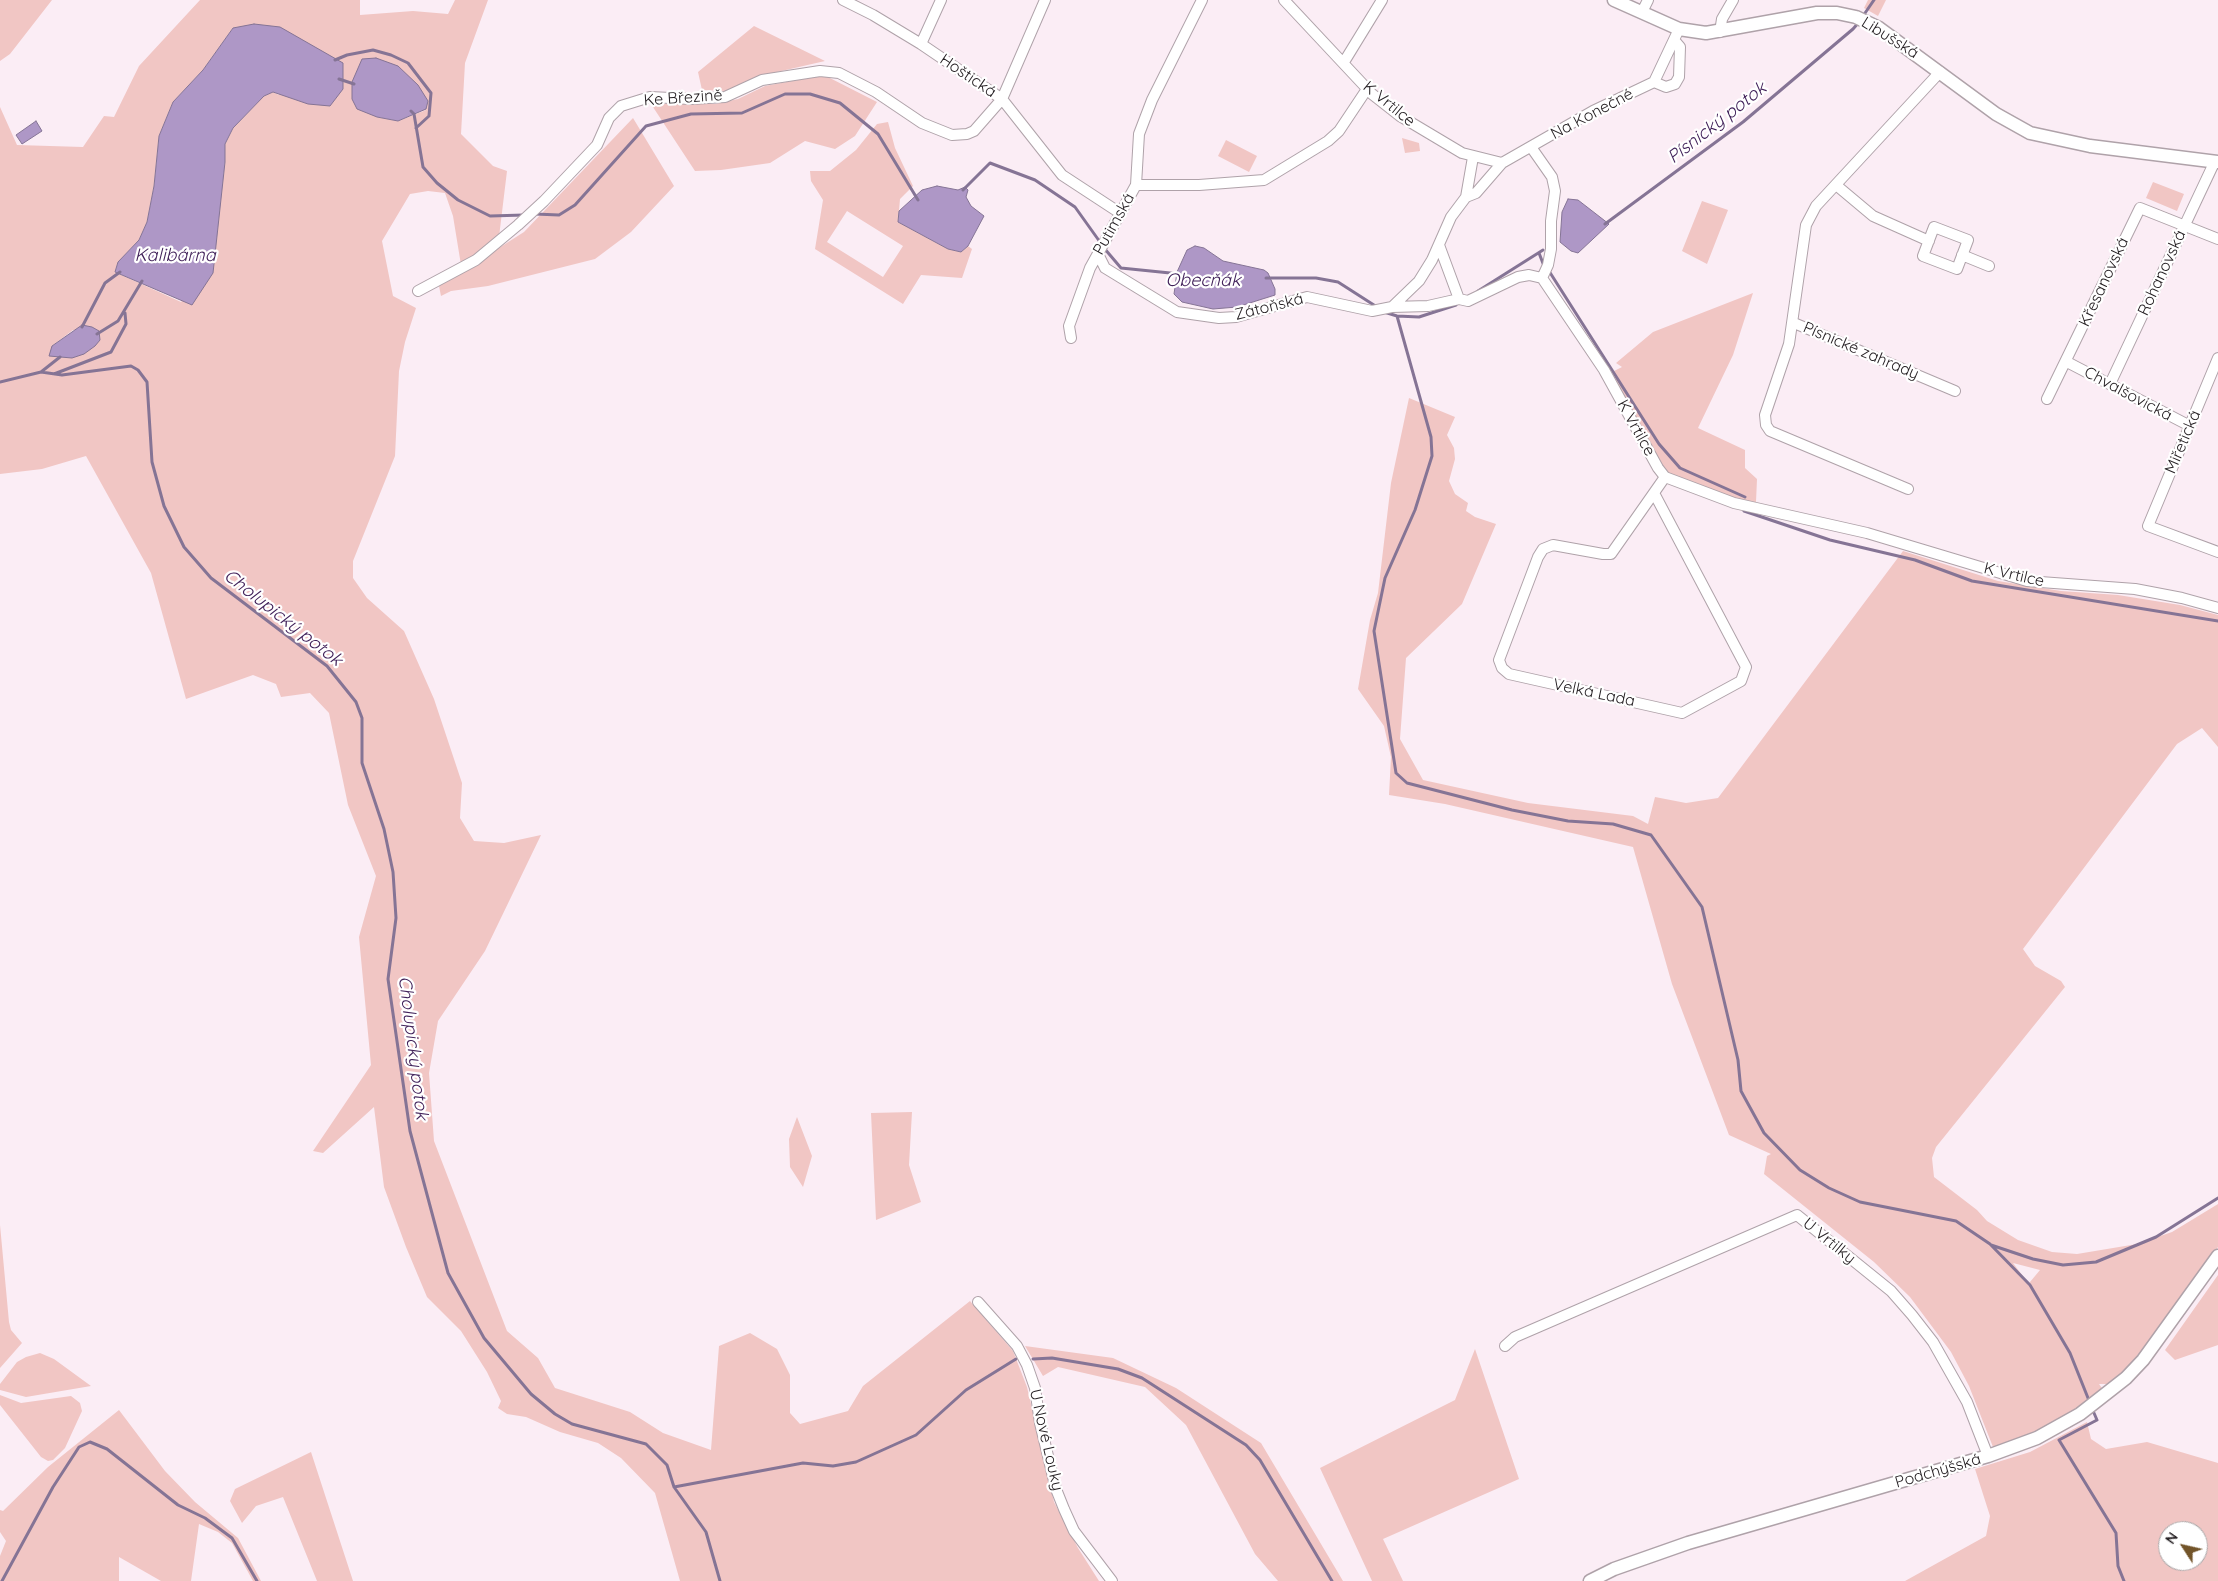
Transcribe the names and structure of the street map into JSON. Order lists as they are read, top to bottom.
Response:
{
  "streets": {
    "street": [
      "Libušská",
      "Hoštická",
      "Ke Březině",
      "K Vrtilce",
      "Na Konečné",
      "Putimská",
      "Rohanovská",
      "Křesanovská",
      "Zátoňská",
      "Písnické zahrady",
      "Chvalšovická",
      "Miřetická",
      "Velká Lada",
      "U Vrtilky",
      "U Nové Louky",
      "Podchýšská"
    ]
  },
  "crossings": [
    ["Libušská", "Na Konečné"],
    ["Libušská", "Rohanovská"],
    ["Libušská", "Písnické zahrady"],
    ["Hoštická", "Ke Březině"],
    ["Hoštická", "Putimská"],
    ["K Vrtilce", "Zátoňská"],
    ["K Vrtilce", "Velká Lada"],
    ["Putimská", "Zátoňská"],
    ["Rohanovská", "Křesanovská"],
    ["Rohanovská", "Chvalšovická"],
    ["Křesanovská", "Chvalšovická"],
    ["Chvalšovická", "Miřetická"],
    ["U Vrtilky", "Podchýšská"]
  ],
  "water": [
    "Písnický potok",
    "Kalibárna",
    "Obecňák",
    "Cholupický potok"
  ],
  "north": "top left"
}
